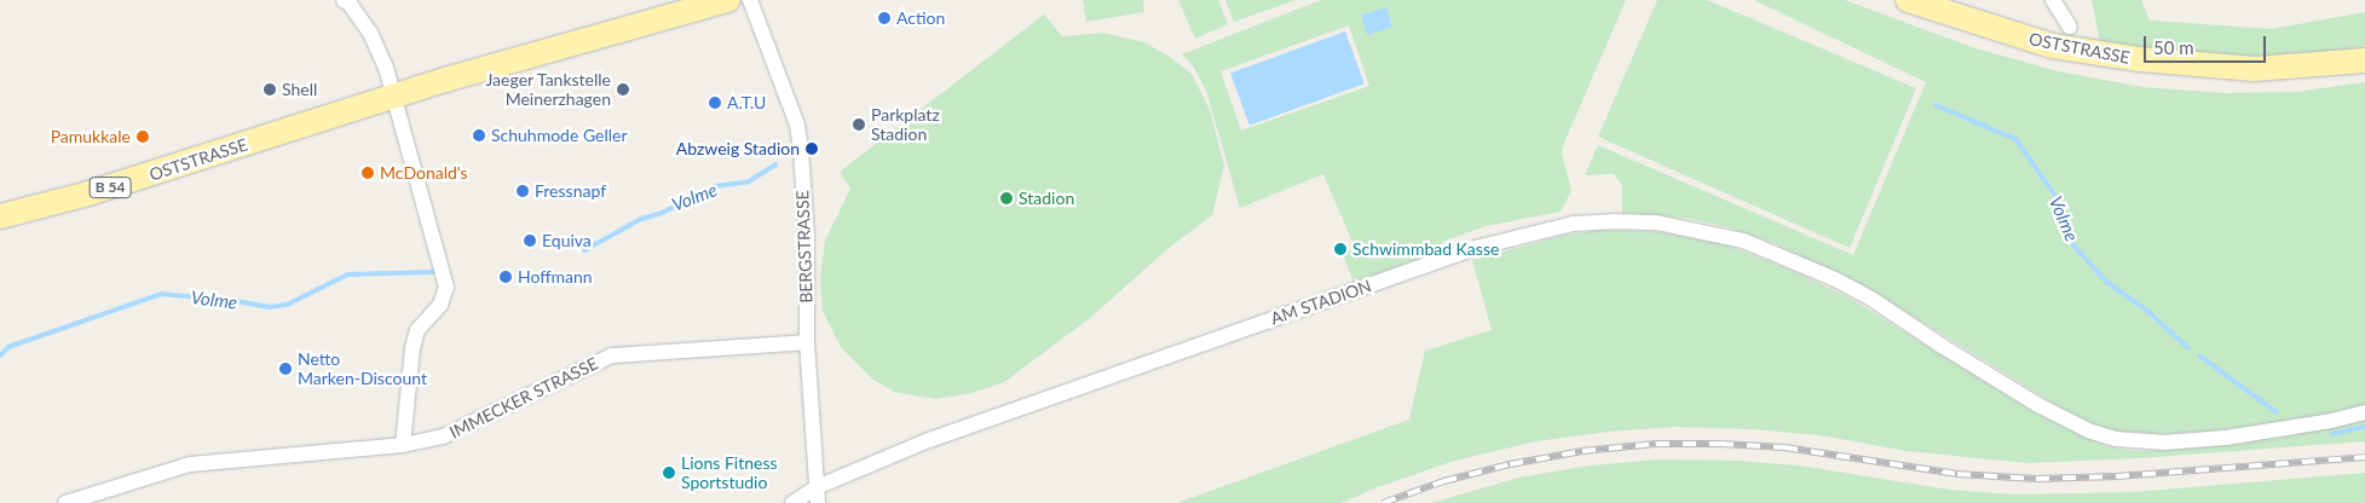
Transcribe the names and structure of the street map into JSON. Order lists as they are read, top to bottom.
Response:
{
  "streets": {
    "main road": ["OSTSTRASSE", "B 54"],
    "street": ["BERGSTRASSE", "AM STADION", "IMMECKER STRASSE"]
  },
  "crossings": [
    ["BERGSTRASSE", "AM STADION"],
    ["BERGSTRASSE", "IMMECKER STRASSE"]
  ],
  "water": ["Volme"],
  "places": [
    "Action",
    "Shell",
    "Jaeger Tankstelle Meinerzhagen",
    "A.T.U",
    "Parkplatz Stadion",
    "Schuhmode Geller",
    "Pamukkale",
    "Abzweig Stadion",
    "McDonald's",
    "Fressnapf",
    "Stadion",
    "Equiva",
    "Schwimmbad Kasse",
    "Hoffmann",
    "Netto Marken-Discount",
    "Lions Fitness Sportstudio"
  ],
  "scale_bar": "50 m"
}
